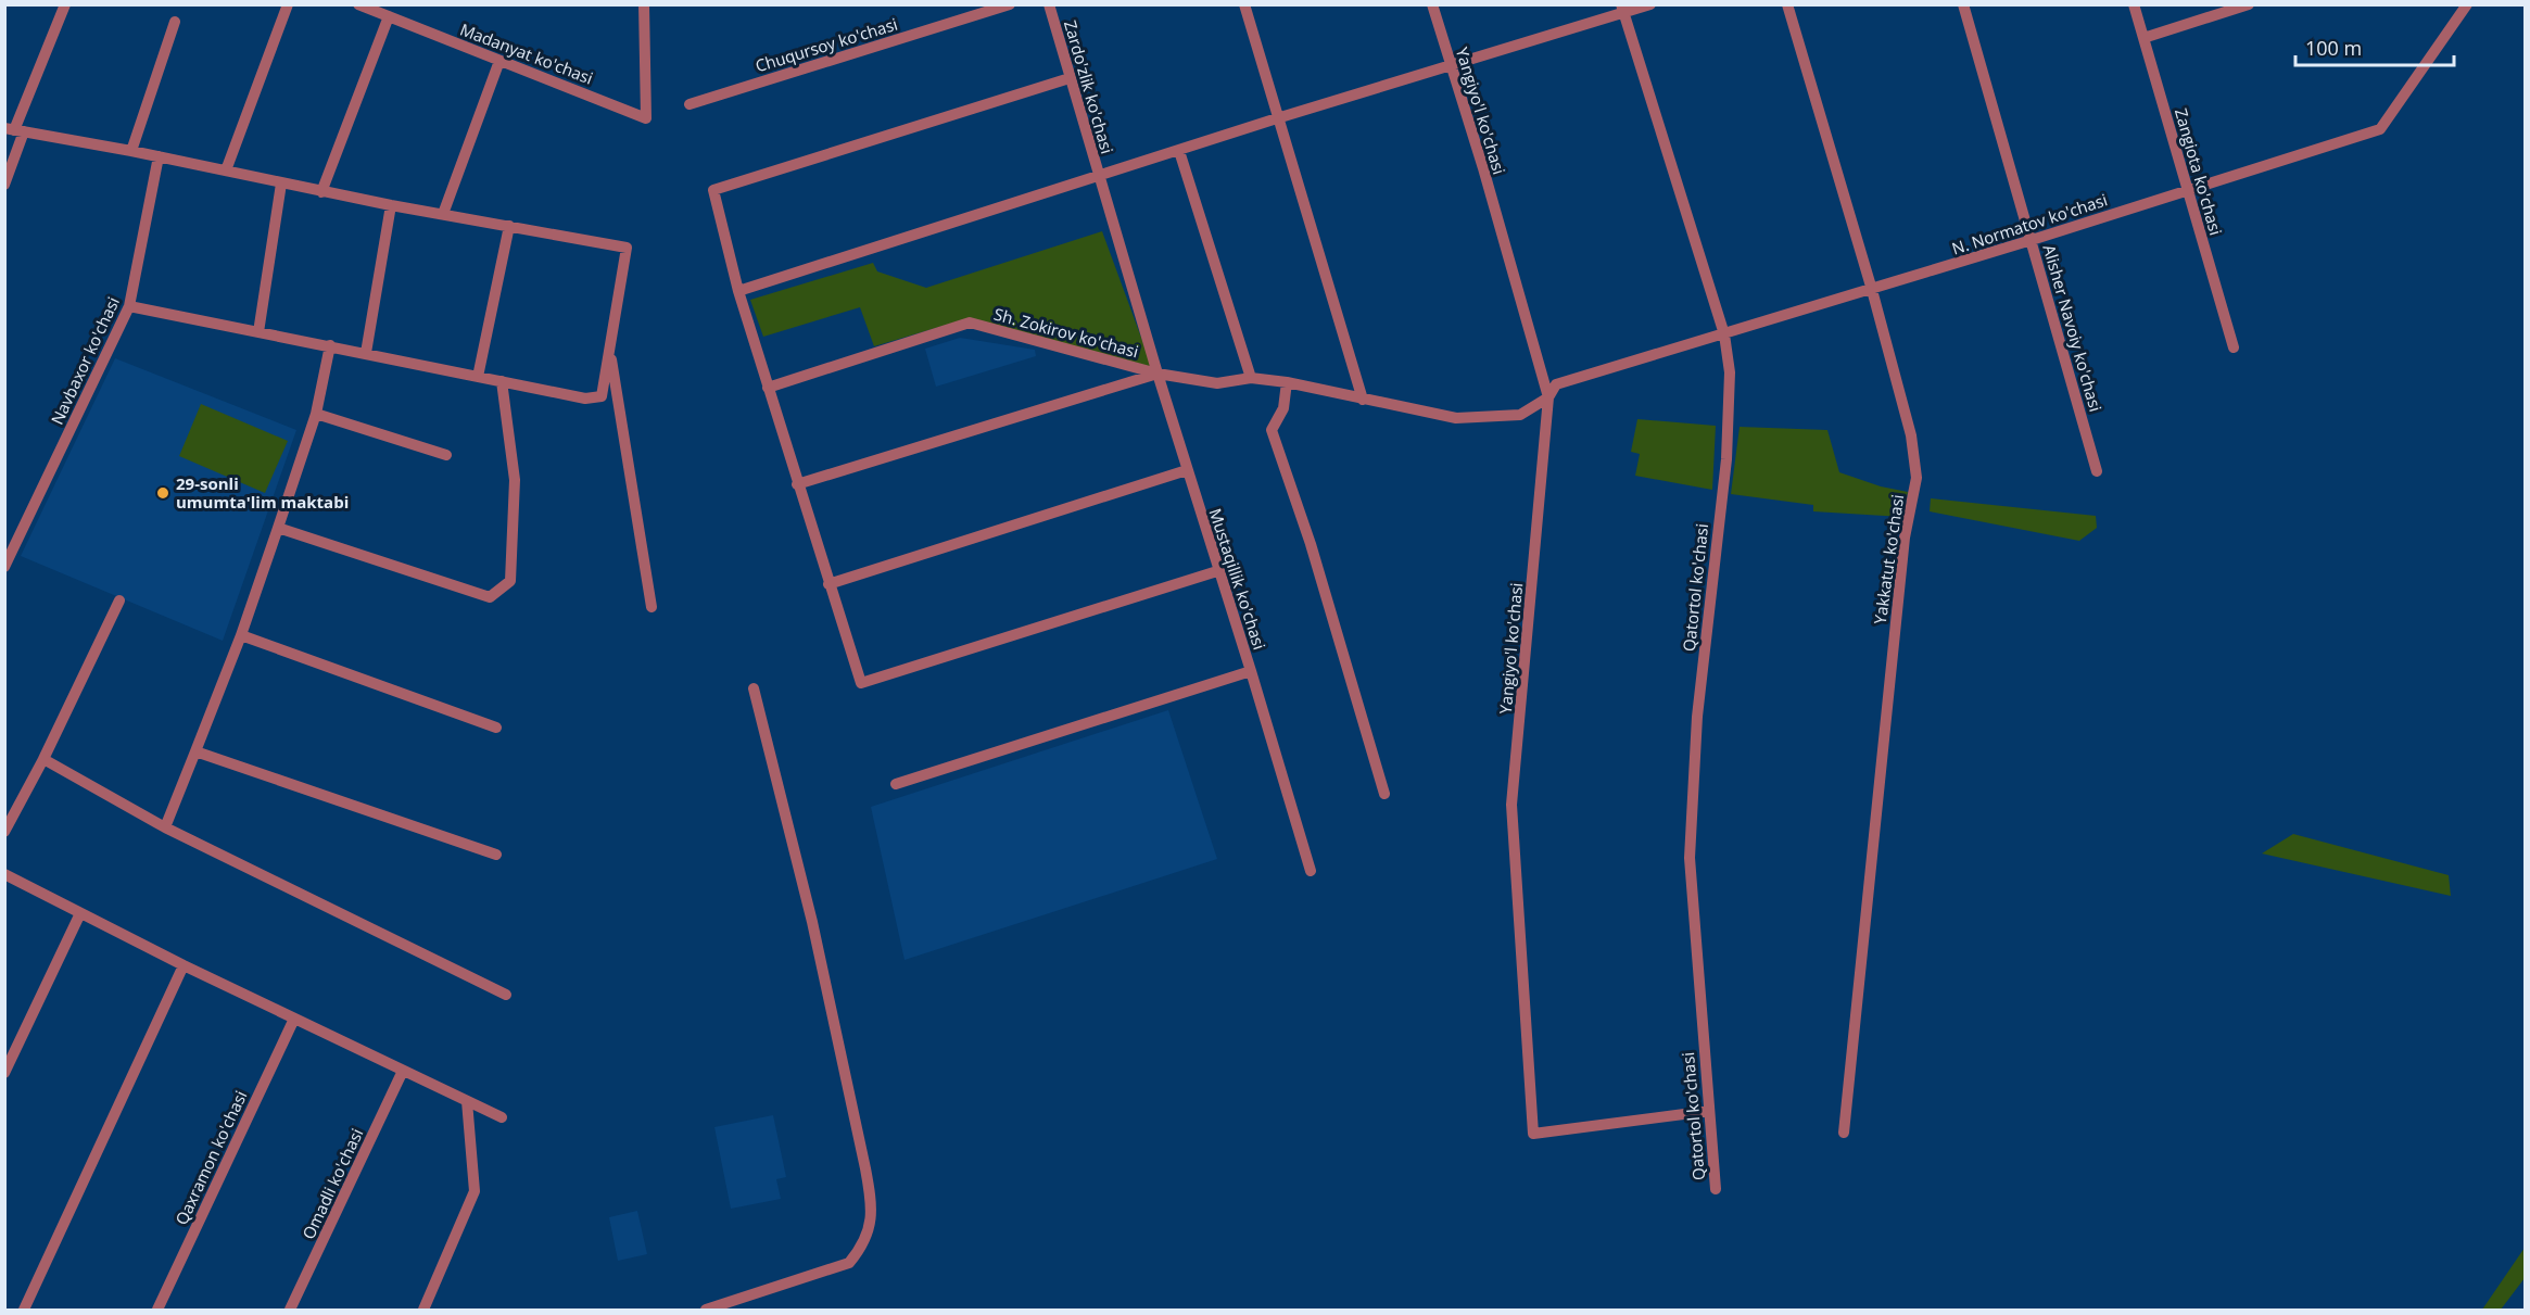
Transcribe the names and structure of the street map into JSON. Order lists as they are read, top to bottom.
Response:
{
  "streets": {
    "street": [
      "Chuqursoy ko'chasi",
      "Madanyat ko'chasi",
      "Zardo'zlik ko'chasi",
      "Yangiyo'l ko'chasi",
      "Zangiota ko'chasi",
      "N. Normatov ko'chasi",
      "Alisher Navoiy ko'chasi",
      "Sh. Zokirov ko'chasi",
      "Navbaxor ko'chasi",
      "Yakkatut ko'chasi",
      "Mustaqillik ko'chasi",
      "Qatortol ko'chasi",
      "Qaxramon ko'chasi",
      "Omadli ko'chasi"
    ]
  },
  "crossings": [
    ["Zardo'zlik ko'chasi", "Mustaqillik ko'chasi"],
    ["Yangiyo'l ko'chasi", "N. Normatov ko'chasi"],
    ["Yangiyo'l ko'chasi", "Sh. Zokirov ko'chasi"],
    ["Yangiyo'l ko'chasi", "Qatortol ko'chasi"],
    ["Zangiota ko'chasi", "N. Normatov ko'chasi"],
    ["N. Normatov ko'chasi", "Alisher Navoiy ko'chasi"],
    ["N. Normatov ko'chasi", "Sh. Zokirov ko'chasi"],
    ["N. Normatov ko'chasi", "Yakkatut ko'chasi"],
    ["N. Normatov ko'chasi", "Qatortol ko'chasi"],
    ["Sh. Zokirov ko'chasi", "Mustaqillik ko'chasi"]
  ],
  "places": ["29-sonli umumta'lim maktabi"],
  "scale_bar": "100 m"
}
